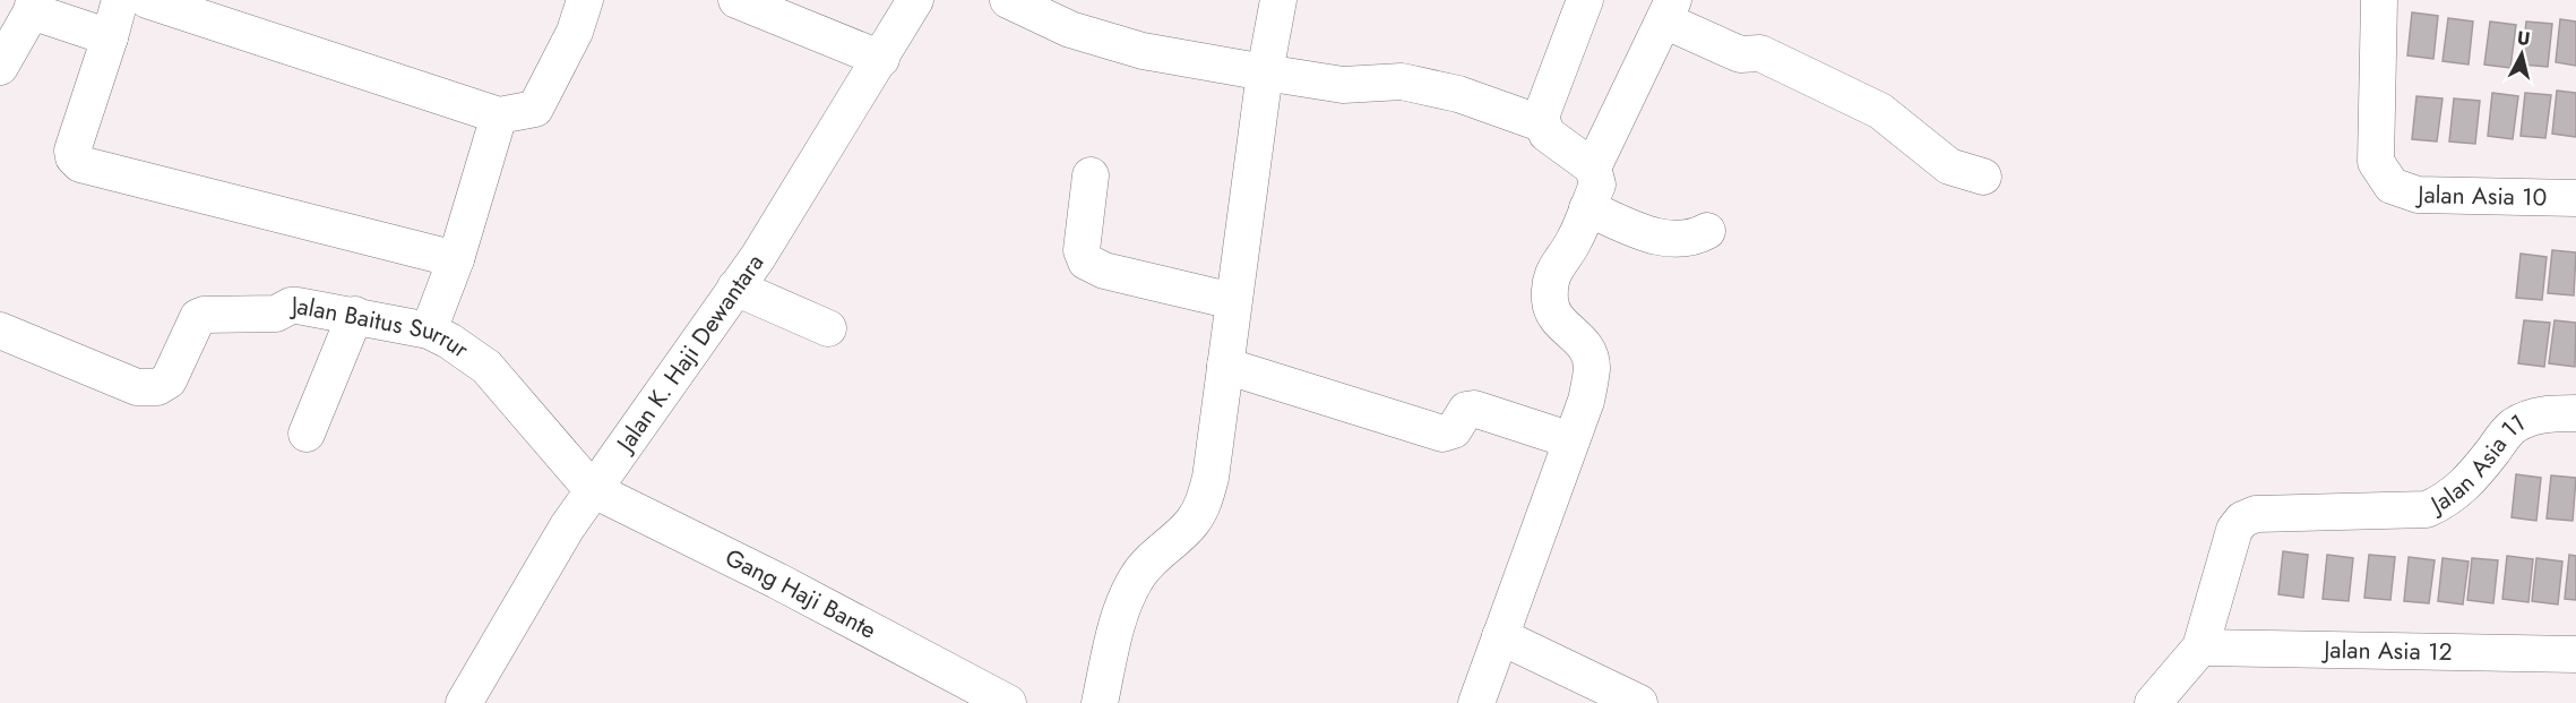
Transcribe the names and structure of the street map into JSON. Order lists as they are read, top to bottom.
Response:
{
  "streets": {
    "street": [
      "Jalan Asia 10",
      "Jalan Baitus Surrur",
      "Jalan K. Haji Dewantara",
      "Jalan Asia 11",
      "Gang Haji Bante",
      "Jalan Asia 12"
    ]
  },
  "crossings": [
    ["Jalan Baitus Surrur", "Jalan K. Haji Dewantara"],
    ["Jalan Baitus Surrur", "Gang Haji Bante"],
    ["Jalan K. Haji Dewantara", "Gang Haji Bante"],
    ["Jalan Asia 11", "Jalan Asia 12"]
  ],
  "north": "top"
}
